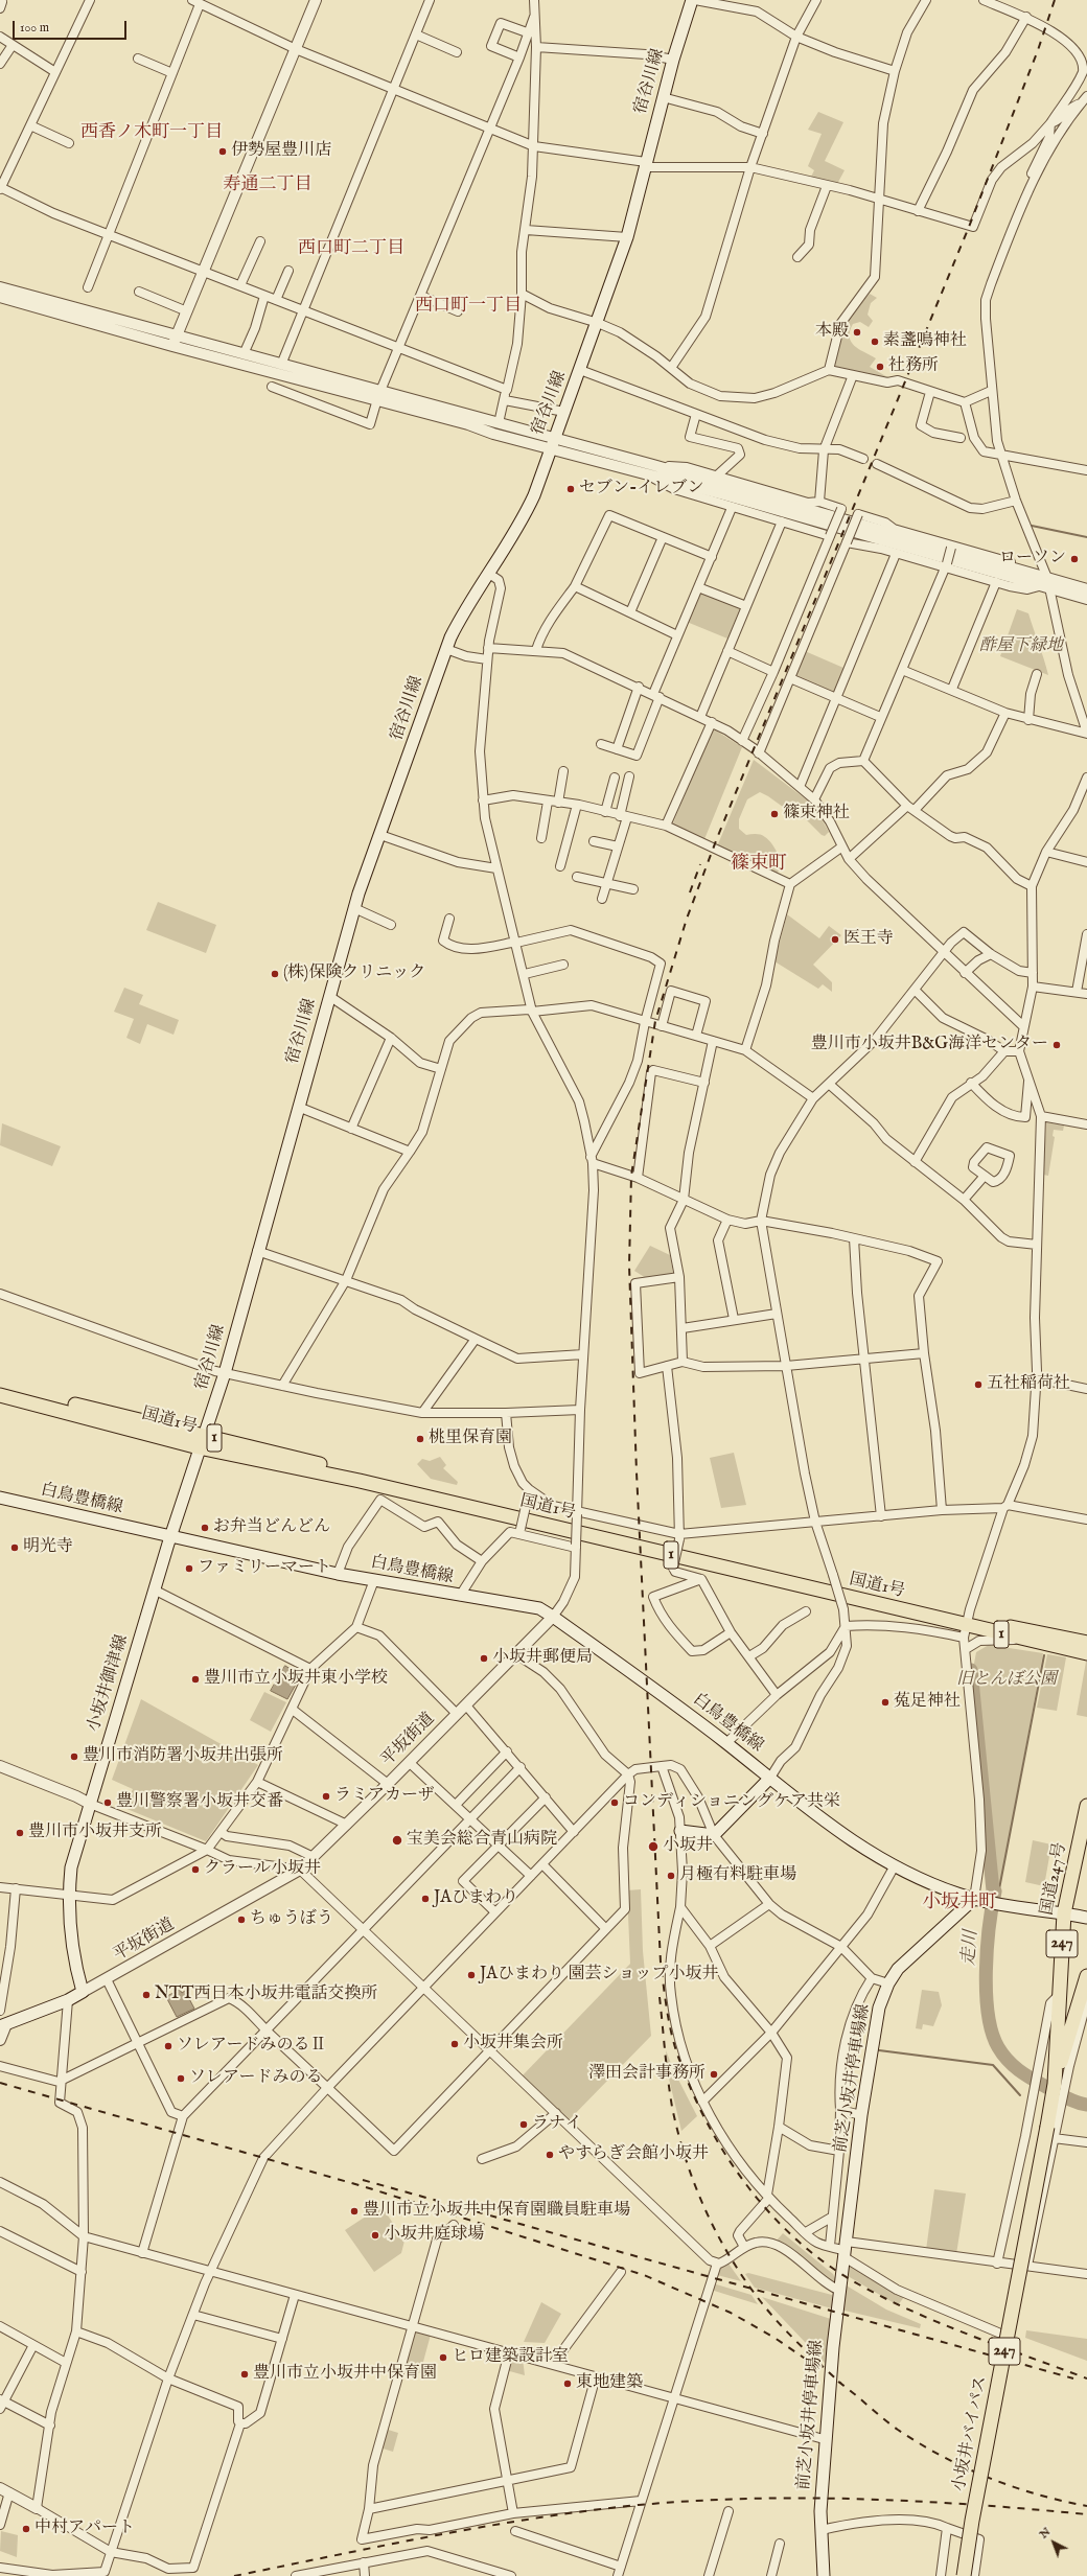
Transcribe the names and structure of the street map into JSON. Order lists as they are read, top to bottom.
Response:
{
  "streets": {
    "highway": [
      "国道1号",
      "1",
      "国道247号",
      "247",
      "小坂井バイパス"
    ],
    "main road": [
      "宿谷川線",
      "白鳥豊橋線",
      "小坂井御津線",
      "前芝小坂井停車場線"
    ],
    "street": ["平坂街道"]
  },
  "crossings": [
    ["宿谷川線", "国道1号"],
    ["宿谷川線", "小坂井御津線"],
    ["国道1号", "小坂井御津線"],
    ["白鳥豊橋線", "小坂井御津線"],
    ["白鳥豊橋線", "平坂街道"],
    ["小坂井御津線", "平坂街道"],
    ["国道247号", "小坂井バイパス"]
  ],
  "districts": [
    "西香ノ木町一丁目",
    "寿通二丁目",
    "西口町二丁目",
    "西口町一丁目",
    "篠束町",
    "小坂井町"
  ],
  "water": ["走川"],
  "parks": ["酢屋下緑地", "旧とんぼ公園"],
  "places": [
    "伊勢屋豊川店",
    "本殿",
    "素盞鳴神社",
    "社務所",
    "セブン-イレブン",
    "ローソン",
    "篠束神社",
    "医王寺",
    "(株)保険クリニック",
    "豊川市小坂井B&G海洋センター",
    "五社稲荷社",
    "桃里保育園",
    "お弁当どんどん",
    "明光寺",
    "ファミリーマート",
    "小坂井郵便局",
    "豊川市立小坂井東小学校",
    "菟足神社",
    "豊川市消防署小坂井出張所",
    "ラミアカーザ",
    "豊川警察署小坂井交番",
    "コンディショニングケア共栄",
    "豊川市小坂井支所",
    "宝美会総合青山病院",
    "小坂井",
    "クラール小坂井",
    "月極有料駐車場",
    "JAひまわり",
    "ちゅうぼう",
    "JAひまわり 園芸ショップ小坂井",
    "NTT西日本小坂井電話交換所",
    "小坂井集会所",
    "ソレアードみのるⅡ",
    "澤田会計事務所",
    "ソレアードみのる",
    "ラナイ",
    "やすらぎ会館小坂井",
    "豊川市立小坂井中保育園職員駐車場",
    "小坂井庭球場",
    "ヒロ建築設計室",
    "豊川市立小坂井中保育園",
    "東地建築",
    "中村アパート"
  ],
  "scale_bar": "100 m",
  "north": "top left"
}
